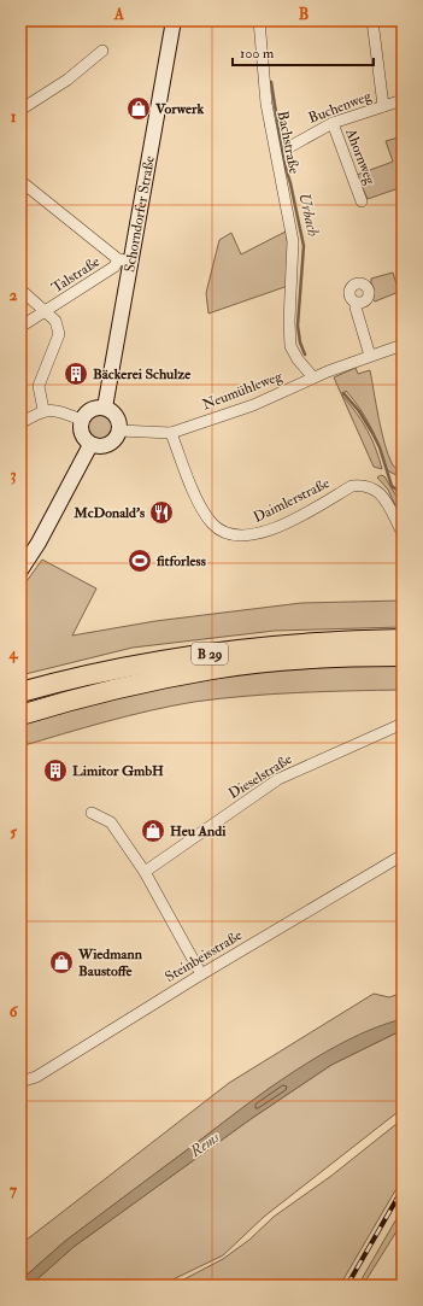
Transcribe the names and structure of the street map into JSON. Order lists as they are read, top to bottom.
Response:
{
  "streets": {
    "highway": ["B 29"],
    "street": [
      "Buchenweg",
      "Bachstraße",
      "Ahornweg",
      "Schorndorfer Straße",
      "Talstraße",
      "Neumühleweg",
      "Daimlerstraße",
      "Dieselstraße",
      "Steinbeisstraße"
    ]
  },
  "crossings": [
    ["Buchenweg", "Ahornweg"],
    ["Bachstraße", "Neumühleweg"],
    ["Schorndorfer Straße", "Talstraße"],
    ["Schorndorfer Straße", "Neumühleweg"],
    ["Neumühleweg", "Daimlerstraße"]
  ],
  "water": ["Urbach", "Rems"],
  "places": {
    "shop": ["Vorwerk", "Heu Andi", "Wiedmann Baustoffe"],
    "building": ["Bäckerei Schulze", "Limitor GmbH"],
    "restaurant": ["McDonald's"],
    "sports": ["fitforless"]
  },
  "scale_bar": "100 m",
  "grid": {
    "columns": ["A", "B"],
    "rows": [
      "1",
      "2",
      "3",
      "4",
      "5",
      "6",
      "7"
    ]
  }
}
